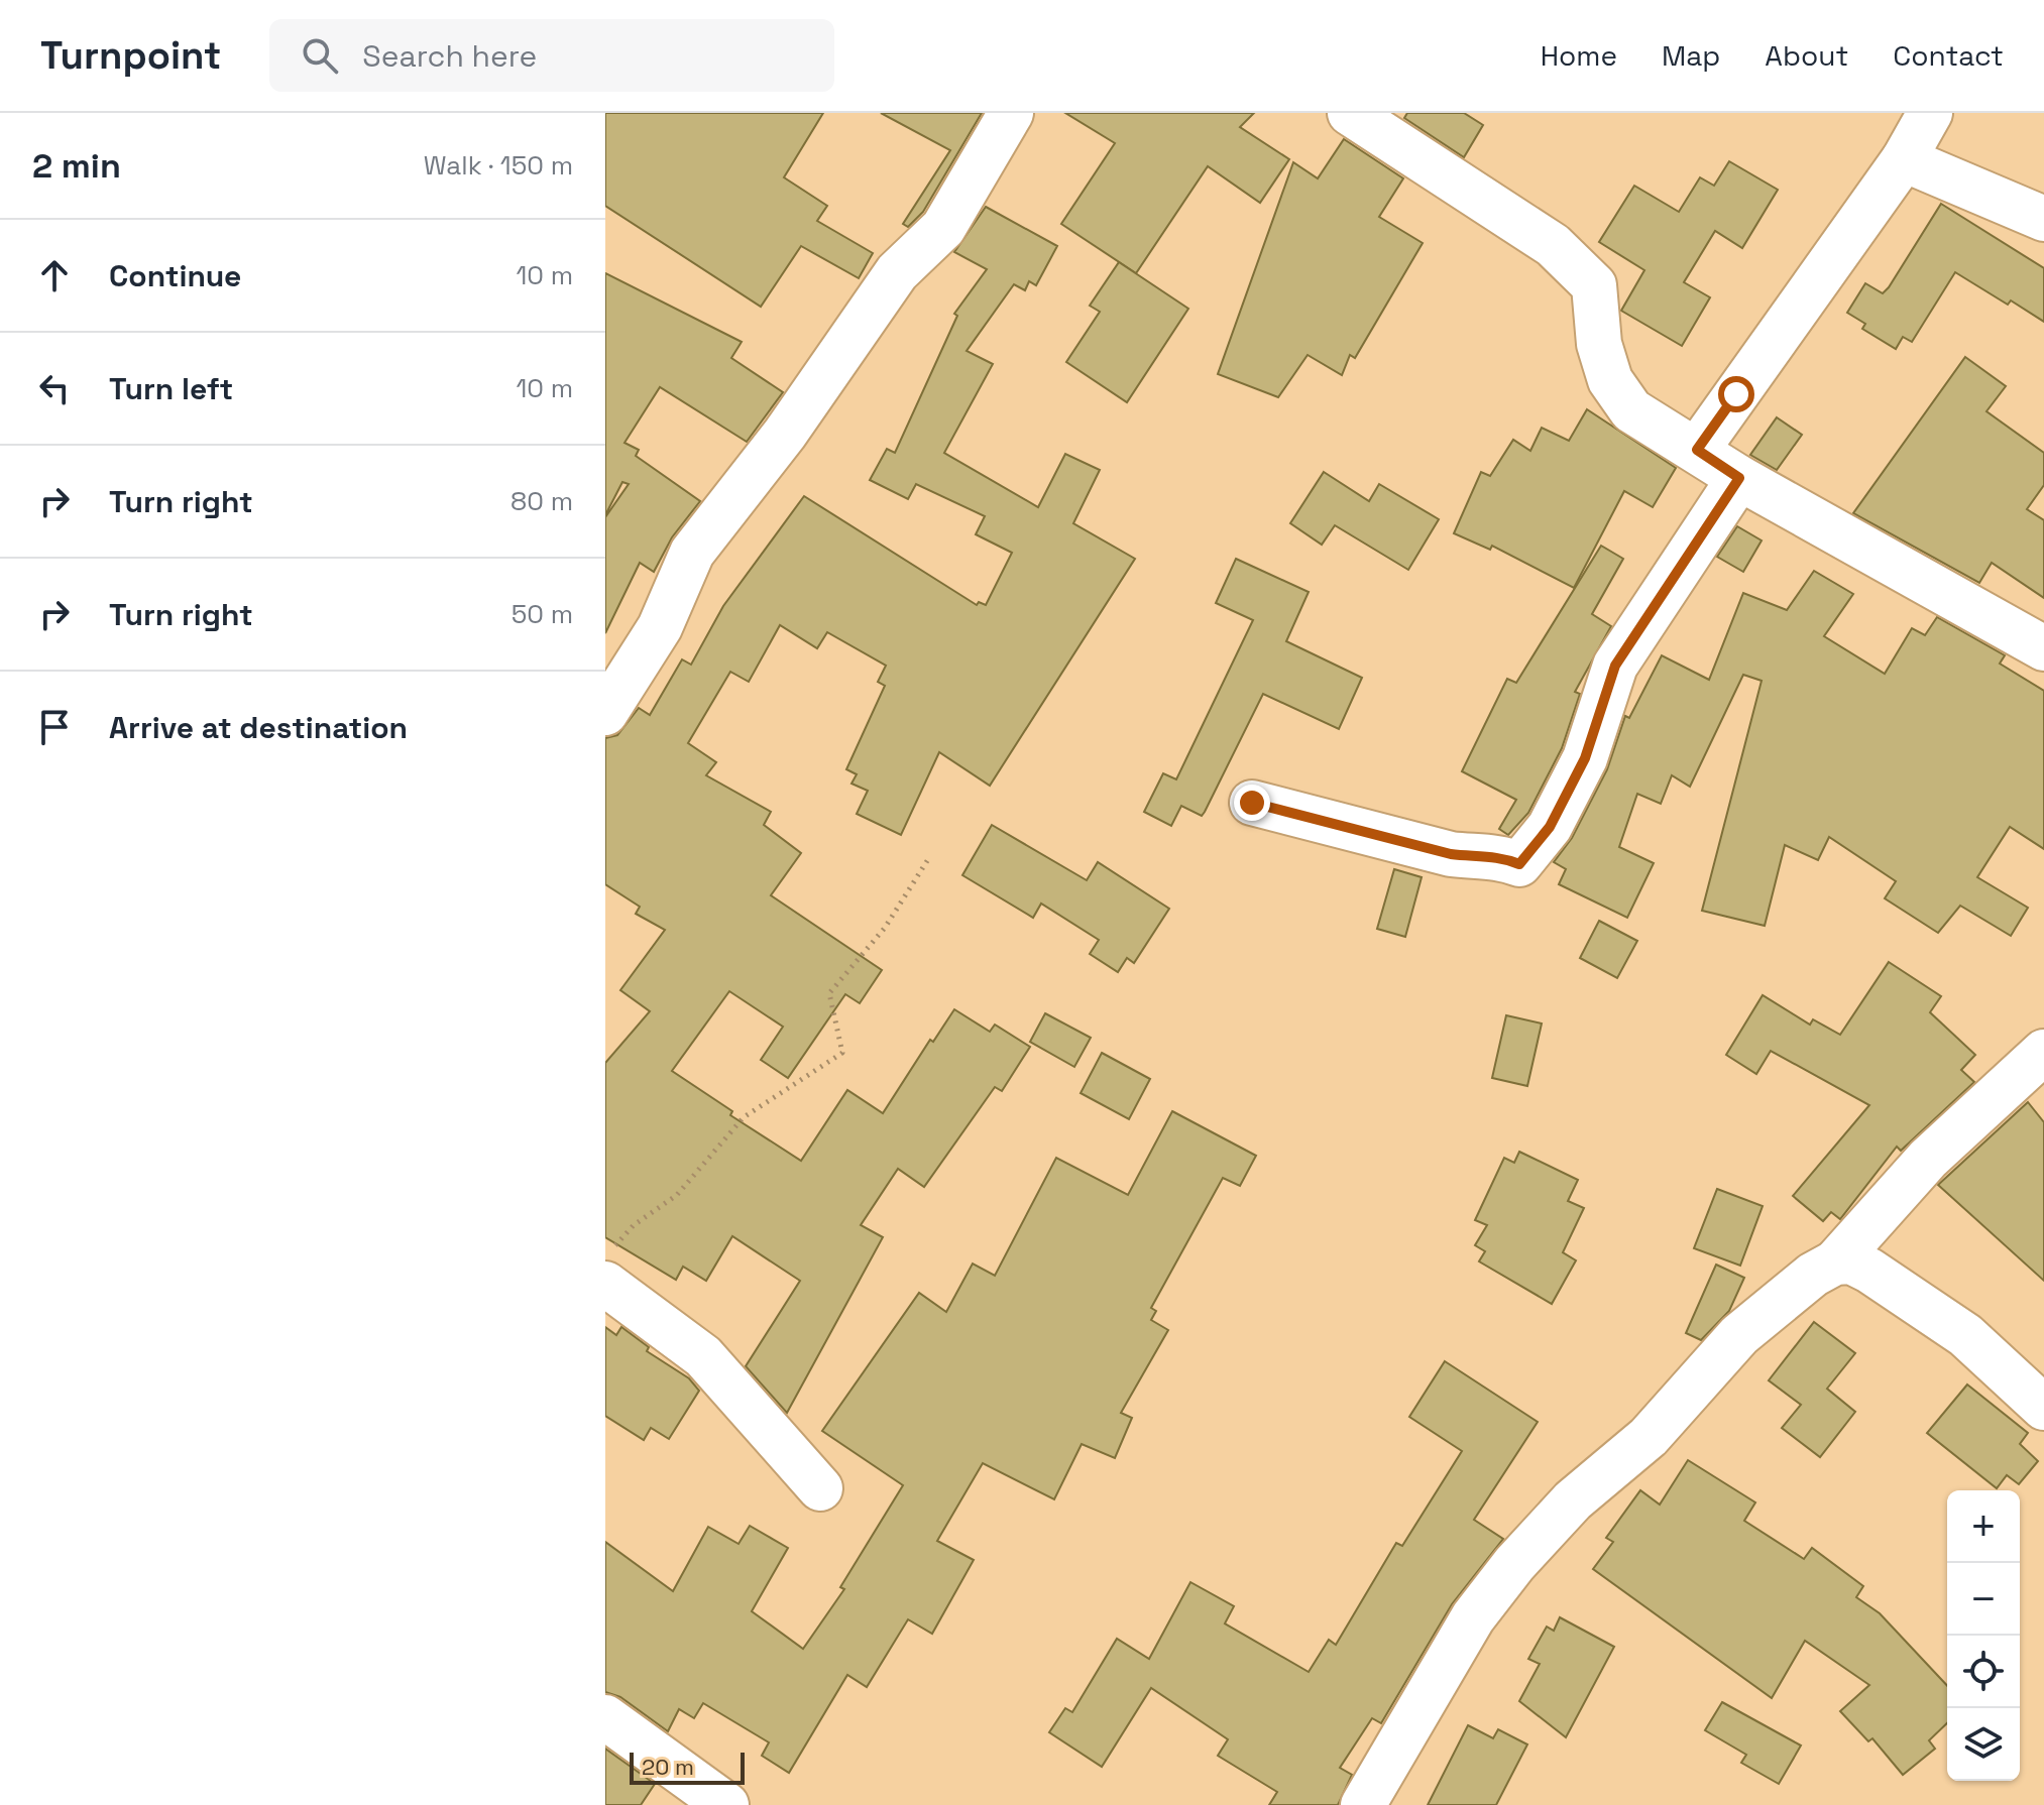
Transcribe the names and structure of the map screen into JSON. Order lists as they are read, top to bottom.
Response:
{
  "scale_bar": "20 m",
  "page": {
    "header": "Turnpoint",
    "search": "Search here",
    "nav": [
      "Home",
      "Map",
      "About",
      "Contact"
    ],
    "heading": ["2 min", "Walk · 150 m"],
    "list": [
      ["Continue", "10 m"],
      ["Turn left", "10 m"],
      ["Turn right", "80 m"],
      ["Turn right", "50 m"],
      "Arrive at destination"
    ],
    "map_buttons": ["+", "−"],
    "scale": "20 m"
  }
}
